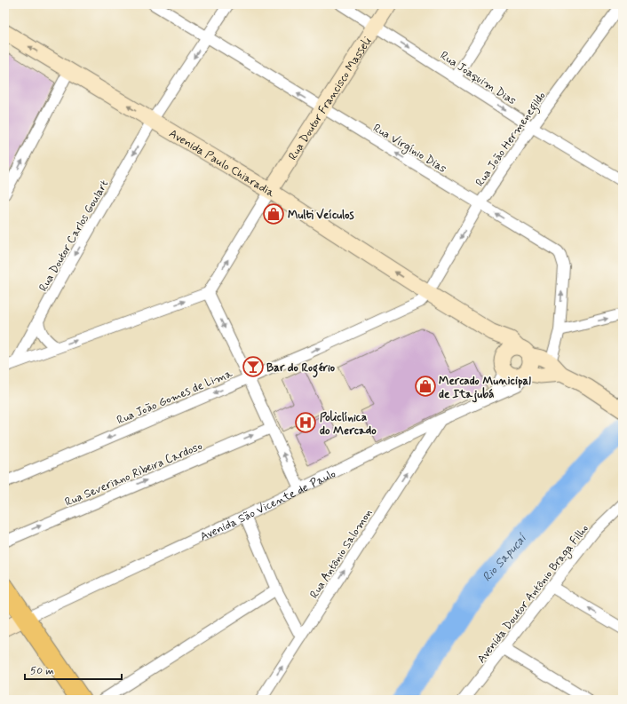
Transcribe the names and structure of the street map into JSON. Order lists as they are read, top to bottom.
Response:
{
  "streets": {
    "main road": ["Rua Doutor Francisco Masseli", "Avenida Paulo Chiaradia", "Avenida São Vicente de Paulo"],
    "street": [
      "Rua Joaquim Dias",
      "Rua João Hermenegildo",
      "Rua Virgínio Dias",
      "Rua Doutor Carlos Goulart",
      "Rua João Gomes de Lima",
      "Rua Severiano Ribeira Cardoso",
      "Rua Antônio Salomon",
      "Avenida Doutor Antônio Braga Filho"
    ]
  },
  "crossings": [
    ["Rua Joaquim Dias", "Rua Doutor Francisco Masseli"],
    ["Rua Joaquim Dias", "Rua João Hermenegildo"],
    ["Rua Doutor Francisco Masseli", "Rua Virgínio Dias"],
    ["Rua Doutor Francisco Masseli", "Avenida Paulo Chiaradia"],
    ["Rua João Hermenegildo", "Rua Virgínio Dias"],
    ["Rua João Hermenegildo", "Avenida Paulo Chiaradia"],
    ["Rua João Hermenegildo", "Rua João Gomes de Lima"],
    ["Rua Virgínio Dias", "Avenida Paulo Chiaradia"],
    ["Rua Virgínio Dias", "Rua Doutor Carlos Goulart"],
    ["Avenida Paulo Chiaradia", "Rua Doutor Carlos Goulart"],
    ["Avenida Paulo Chiaradia", "Rua João Gomes de Lima"],
    ["Avenida Paulo Chiaradia", "Avenida São Vicente de Paulo"],
    ["Avenida São Vicente de Paulo", "Rua Antônio Salomon"]
  ],
  "one_way": [
    "Rua Joaquim Dias",
    "Rua Virgínio Dias",
    "Avenida Paulo Chiaradia",
    "Rua Severiano Ribeira Cardoso"
  ],
  "water": ["Rio Sapucaí"],
  "places": {
    "shop": ["Multi Veículos", "Mercado Municipal de Itajubá"],
    "bar": ["Bar do Rogério"],
    "hospital": ["Policlínica do Mercado"]
  },
  "scale_bar": "50 m"
}
